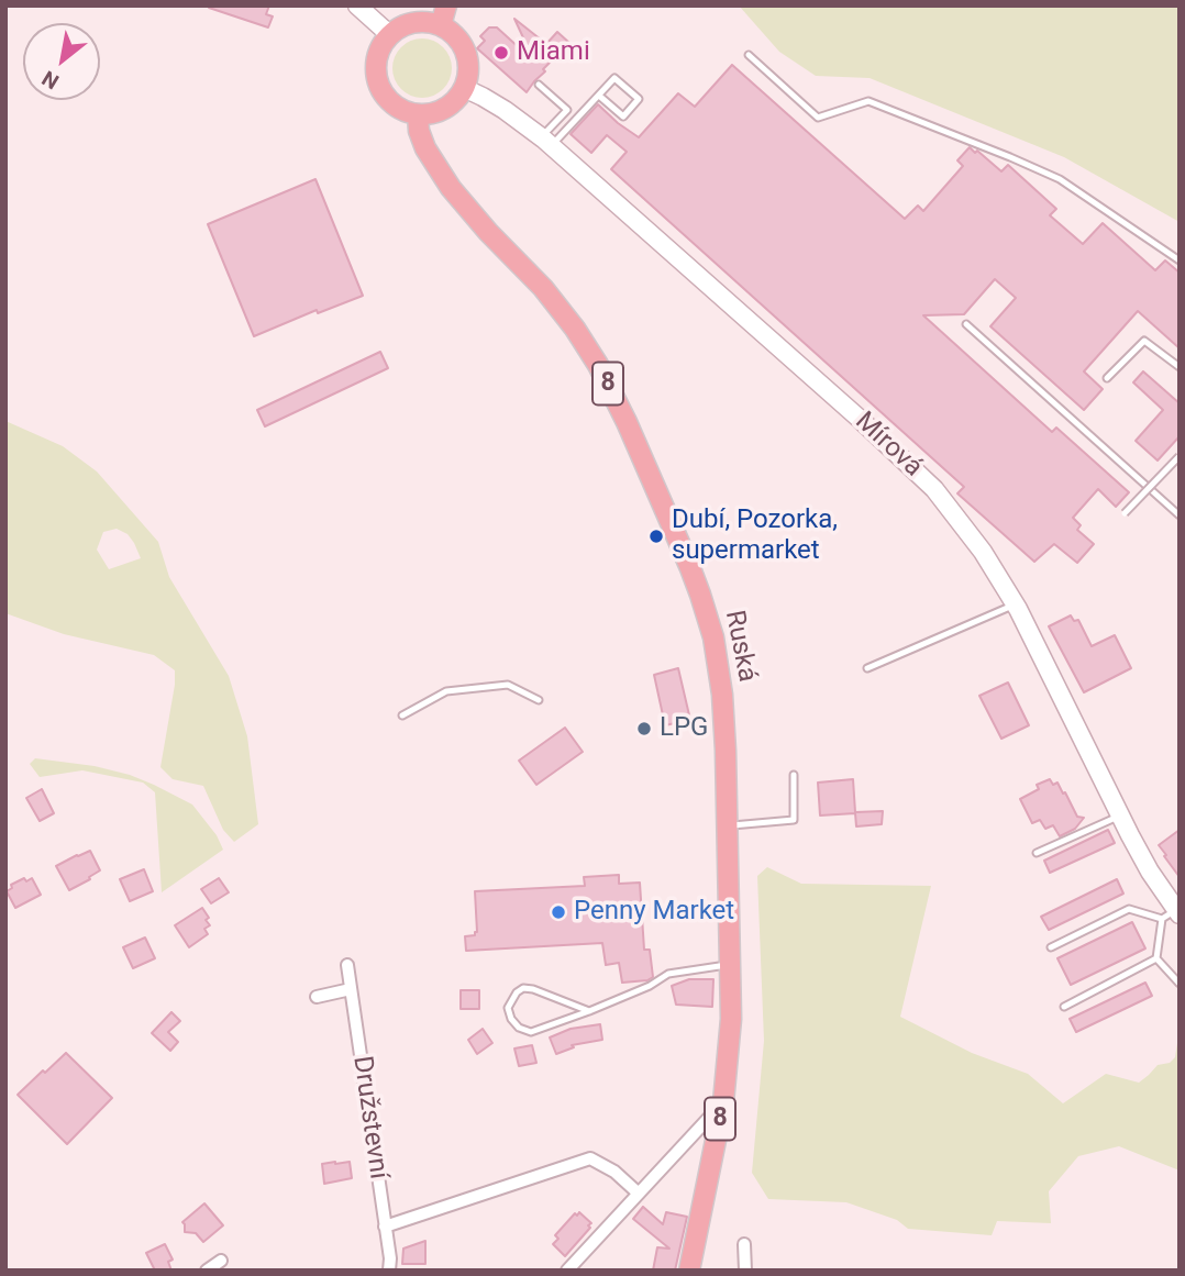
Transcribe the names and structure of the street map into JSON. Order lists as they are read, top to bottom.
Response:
{
  "streets": {
    "main road": ["8", "Ruská"],
    "street": ["Mírová", "Družstevní"]
  },
  "crossings": [
    ["Mírová", "Ruská"]
  ],
  "places": [
    "Miami",
    "Dubí, Pozorka, supermarket",
    "LPG",
    "Penny Market"
  ],
  "north": "bottom left"
}
